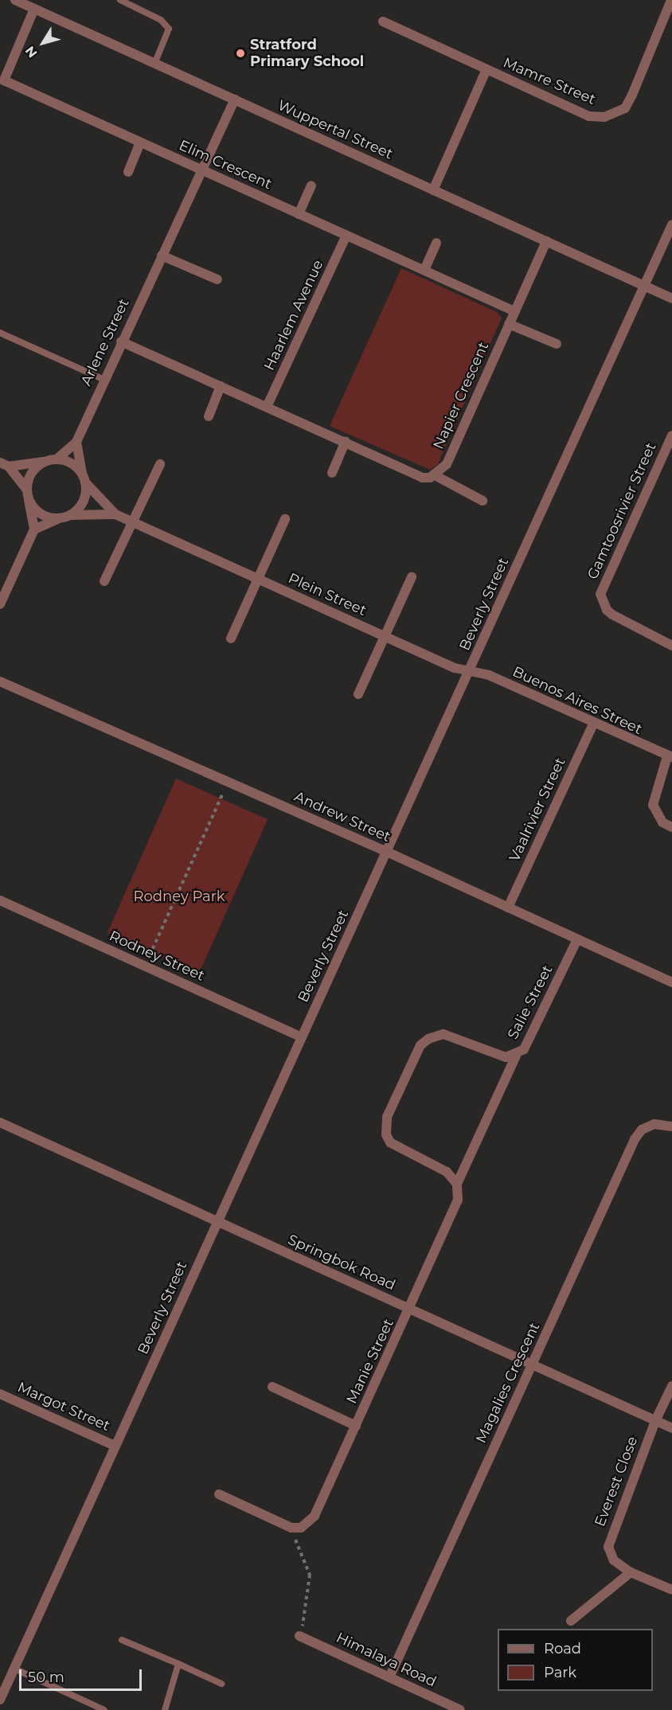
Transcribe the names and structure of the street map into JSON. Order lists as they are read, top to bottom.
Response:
{
  "streets": {
    "street": [
      "Mamre Street",
      "Wuppertal Street",
      "Elim Crescent",
      "Haarlem Avenue",
      "Arlene Street",
      "Napier Crescent",
      "Gamtoosrivier Street",
      "Plein Street",
      "Beverly Street",
      "Buenos Aires Street",
      "Vaalrivier Street",
      "Andrew Street",
      "Rodney Street",
      "Salie Street",
      "Springbok Road",
      "Manie Street",
      "Magalies Crescent",
      "Margot Street",
      "Everest Close",
      "Himalaya Road"
    ]
  },
  "crossings": [
    ["Mamre Street", "Wuppertal Street"],
    ["Wuppertal Street", "Elim Crescent"],
    ["Wuppertal Street", "Arlene Street"],
    ["Wuppertal Street", "Napier Crescent"],
    ["Wuppertal Street", "Beverly Street"],
    ["Elim Crescent", "Haarlem Avenue"],
    ["Elim Crescent", "Arlene Street"],
    ["Elim Crescent", "Napier Crescent"],
    ["Arlene Street", "Plein Street"],
    ["Plein Street", "Beverly Street"],
    ["Plein Street", "Buenos Aires Street"],
    ["Beverly Street", "Buenos Aires Street"],
    ["Beverly Street", "Andrew Street"],
    ["Beverly Street", "Rodney Street"],
    ["Beverly Street", "Springbok Road"],
    ["Beverly Street", "Margot Street"],
    ["Buenos Aires Street", "Vaalrivier Street"],
    ["Vaalrivier Street", "Andrew Street"],
    ["Andrew Street", "Salie Street"],
    ["Springbok Road", "Manie Street"],
    ["Springbok Road", "Magalies Crescent"],
    ["Springbok Road", "Everest Close"],
    ["Magalies Crescent", "Himalaya Road"]
  ],
  "parks": ["Rodney Park"],
  "places": ["Stratford Primary School"],
  "legend": ["Road", "Park"],
  "scale_bar": "50 m",
  "north": "bottom left"
}
